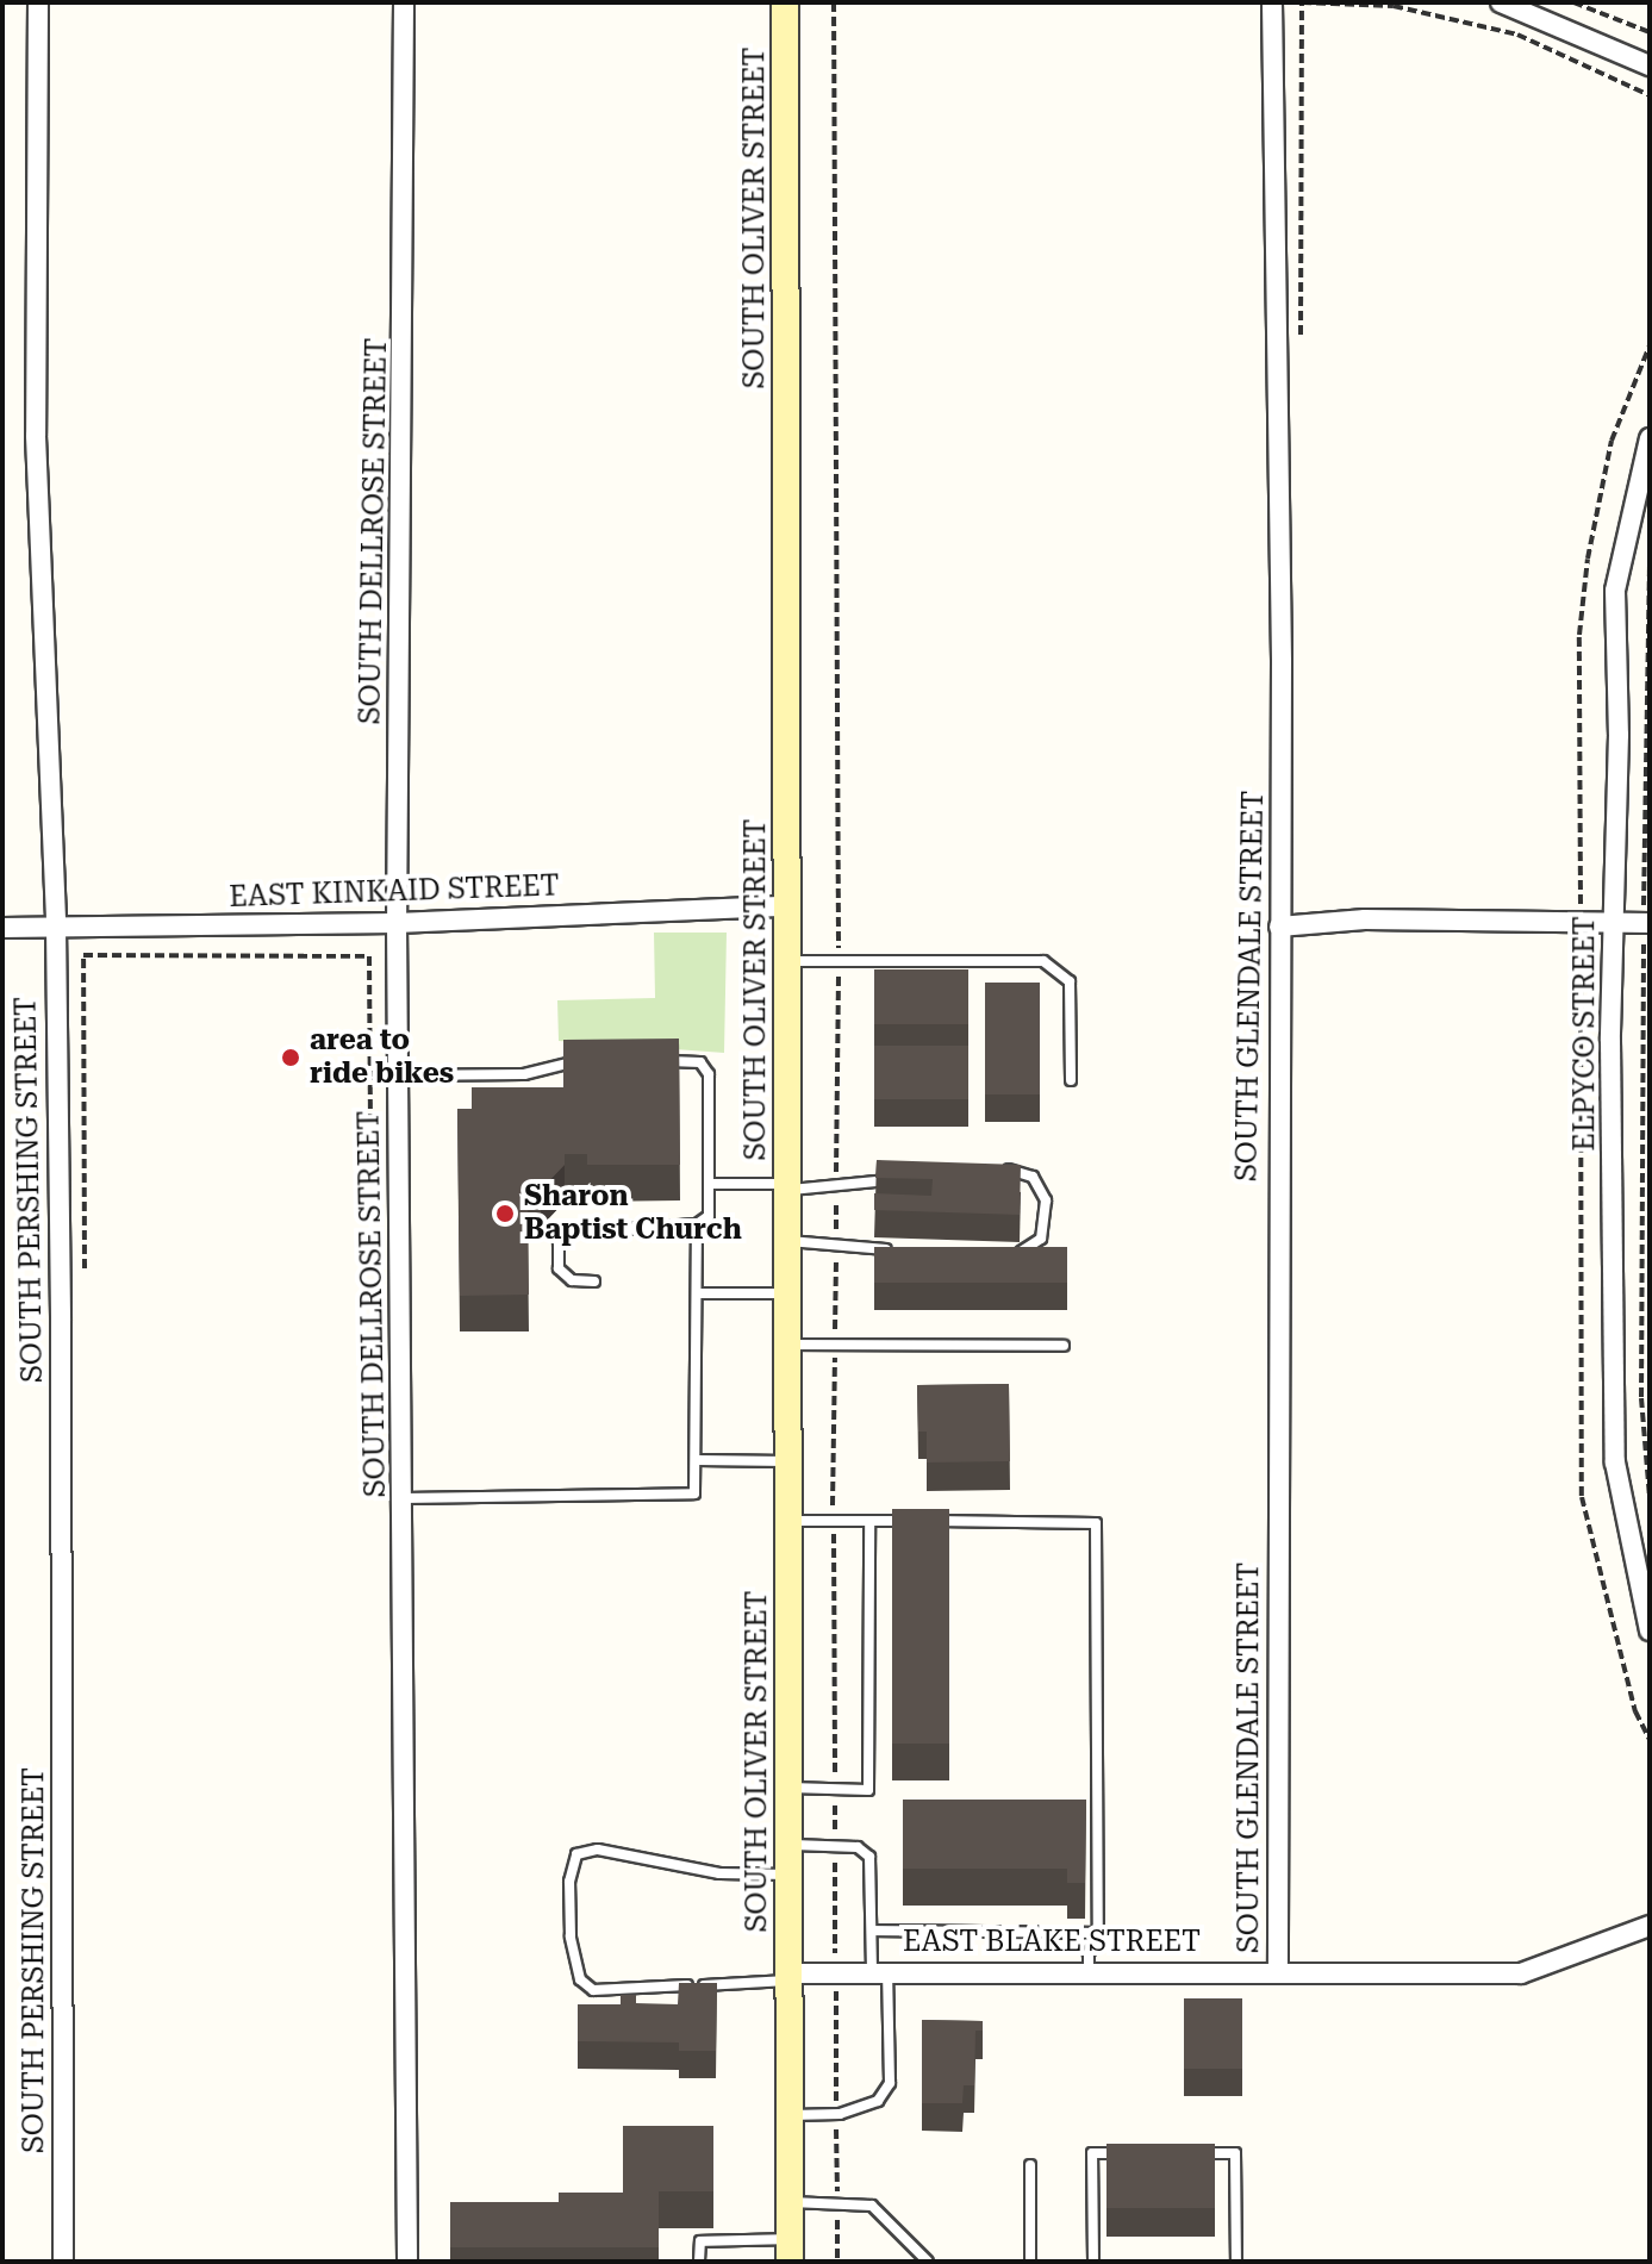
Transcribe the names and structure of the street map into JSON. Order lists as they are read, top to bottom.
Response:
{
  "streets": {
    "main road": ["SOUTH OLIVER STREET"],
    "street": [
      "SOUTH DELLROSE STREET",
      "EAST KINKAID STREET",
      "SOUTH GLENDALE STREET",
      "ELPYCO STREET",
      "SOUTH PERSHING STREET",
      "EAST BLAKE STREET"
    ]
  },
  "crossings": [
    ["SOUTH OLIVER STREET", "EAST KINKAID STREET"],
    ["SOUTH OLIVER STREET", "EAST BLAKE STREET"],
    ["SOUTH DELLROSE STREET", "EAST KINKAID STREET"],
    ["EAST KINKAID STREET", "SOUTH PERSHING STREET"],
    ["SOUTH GLENDALE STREET", "EAST BLAKE STREET"]
  ],
  "places": ["area to ride bikes", "Sharon Baptist Church"]
}
